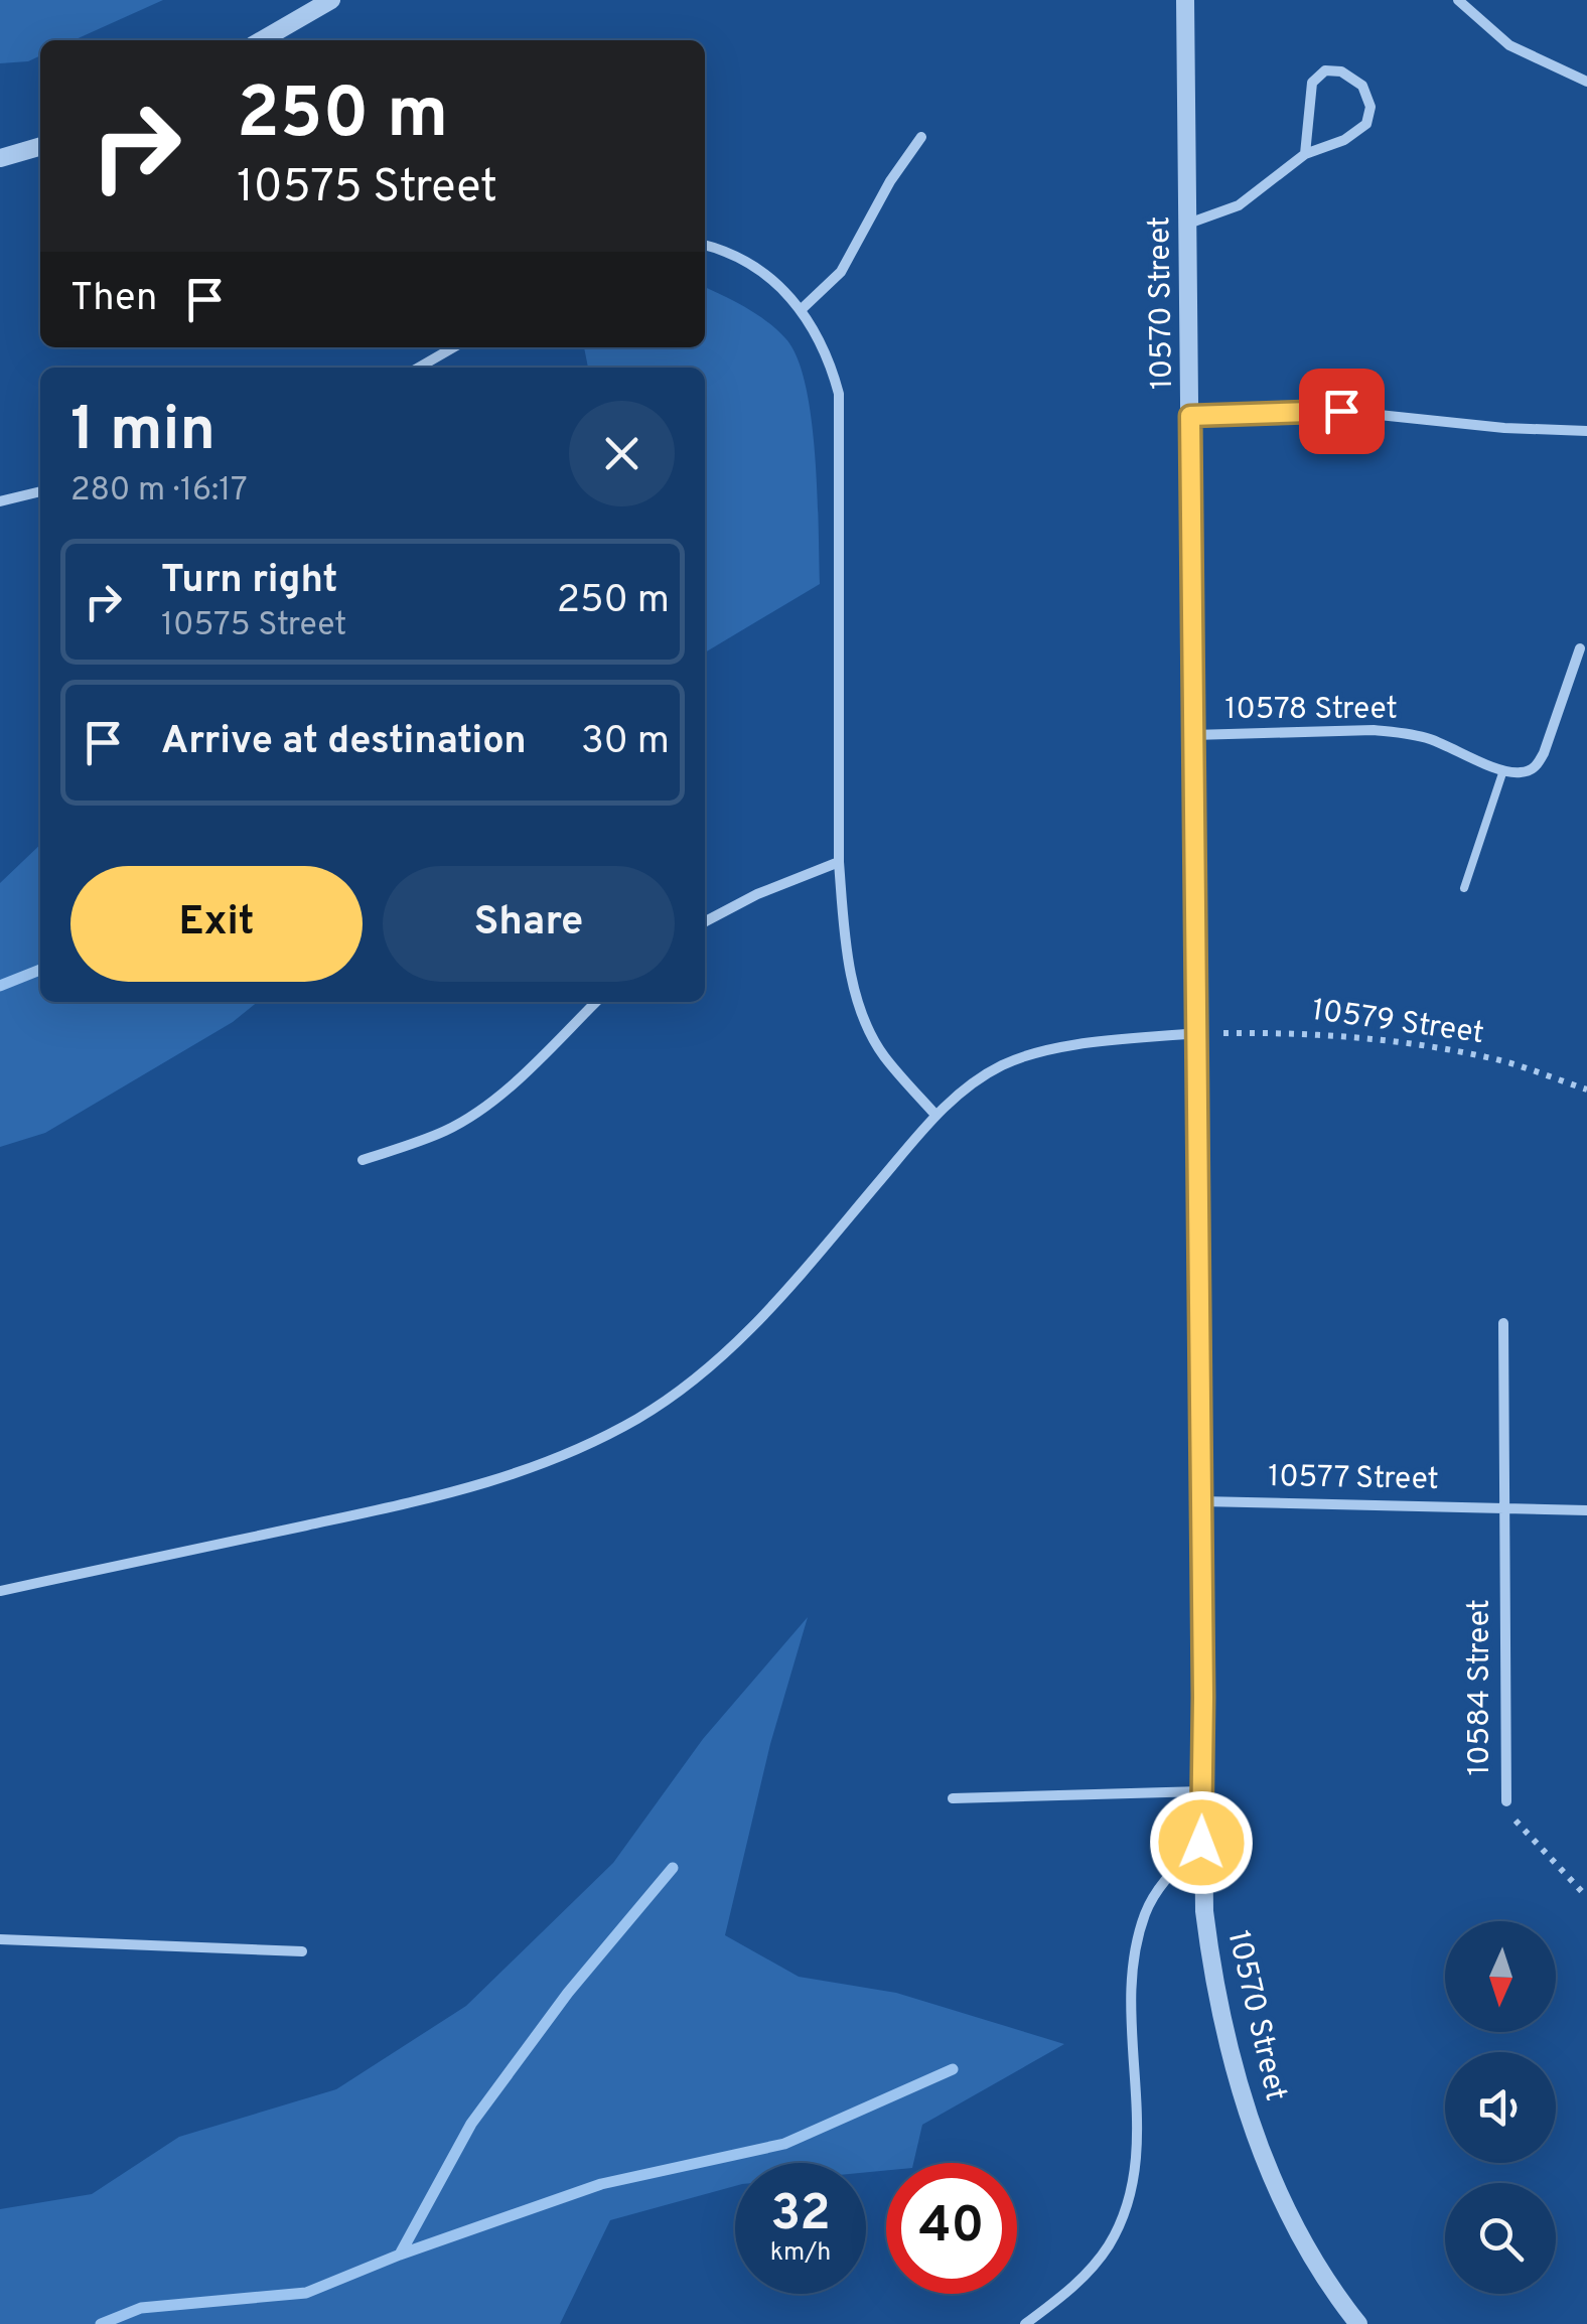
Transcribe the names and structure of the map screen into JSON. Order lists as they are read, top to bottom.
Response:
{
  "streets": {
    "street": [
      "10570 Street",
      "10578 Street",
      "10577 Street",
      "10584 Street"
    ],
    "path": ["10579 Street"]
  },
  "crossings": [
    ["10570 Street", "10578 Street"],
    ["10570 Street", "10579 Street"],
    ["10570 Street", "10577 Street"],
    ["10577 Street", "10584 Street"]
  ],
  "north": "bottom",
  "page": {
    "turn": ["250 m", "10575 Street"],
    "then": "Then",
    "heading": ["1 min", "280 m · 16:17"],
    "list": [
      {
        "name": "Turn right",
        "note": "10575 Street",
        "value": "250 m"
      },
      {
        "name": "Arrive at destination",
        "value": "30 m"
      }
    ],
    "buttons": ["Exit", "Share"],
    "speed": "32 km/h",
    "limit": "40"
  }
}
